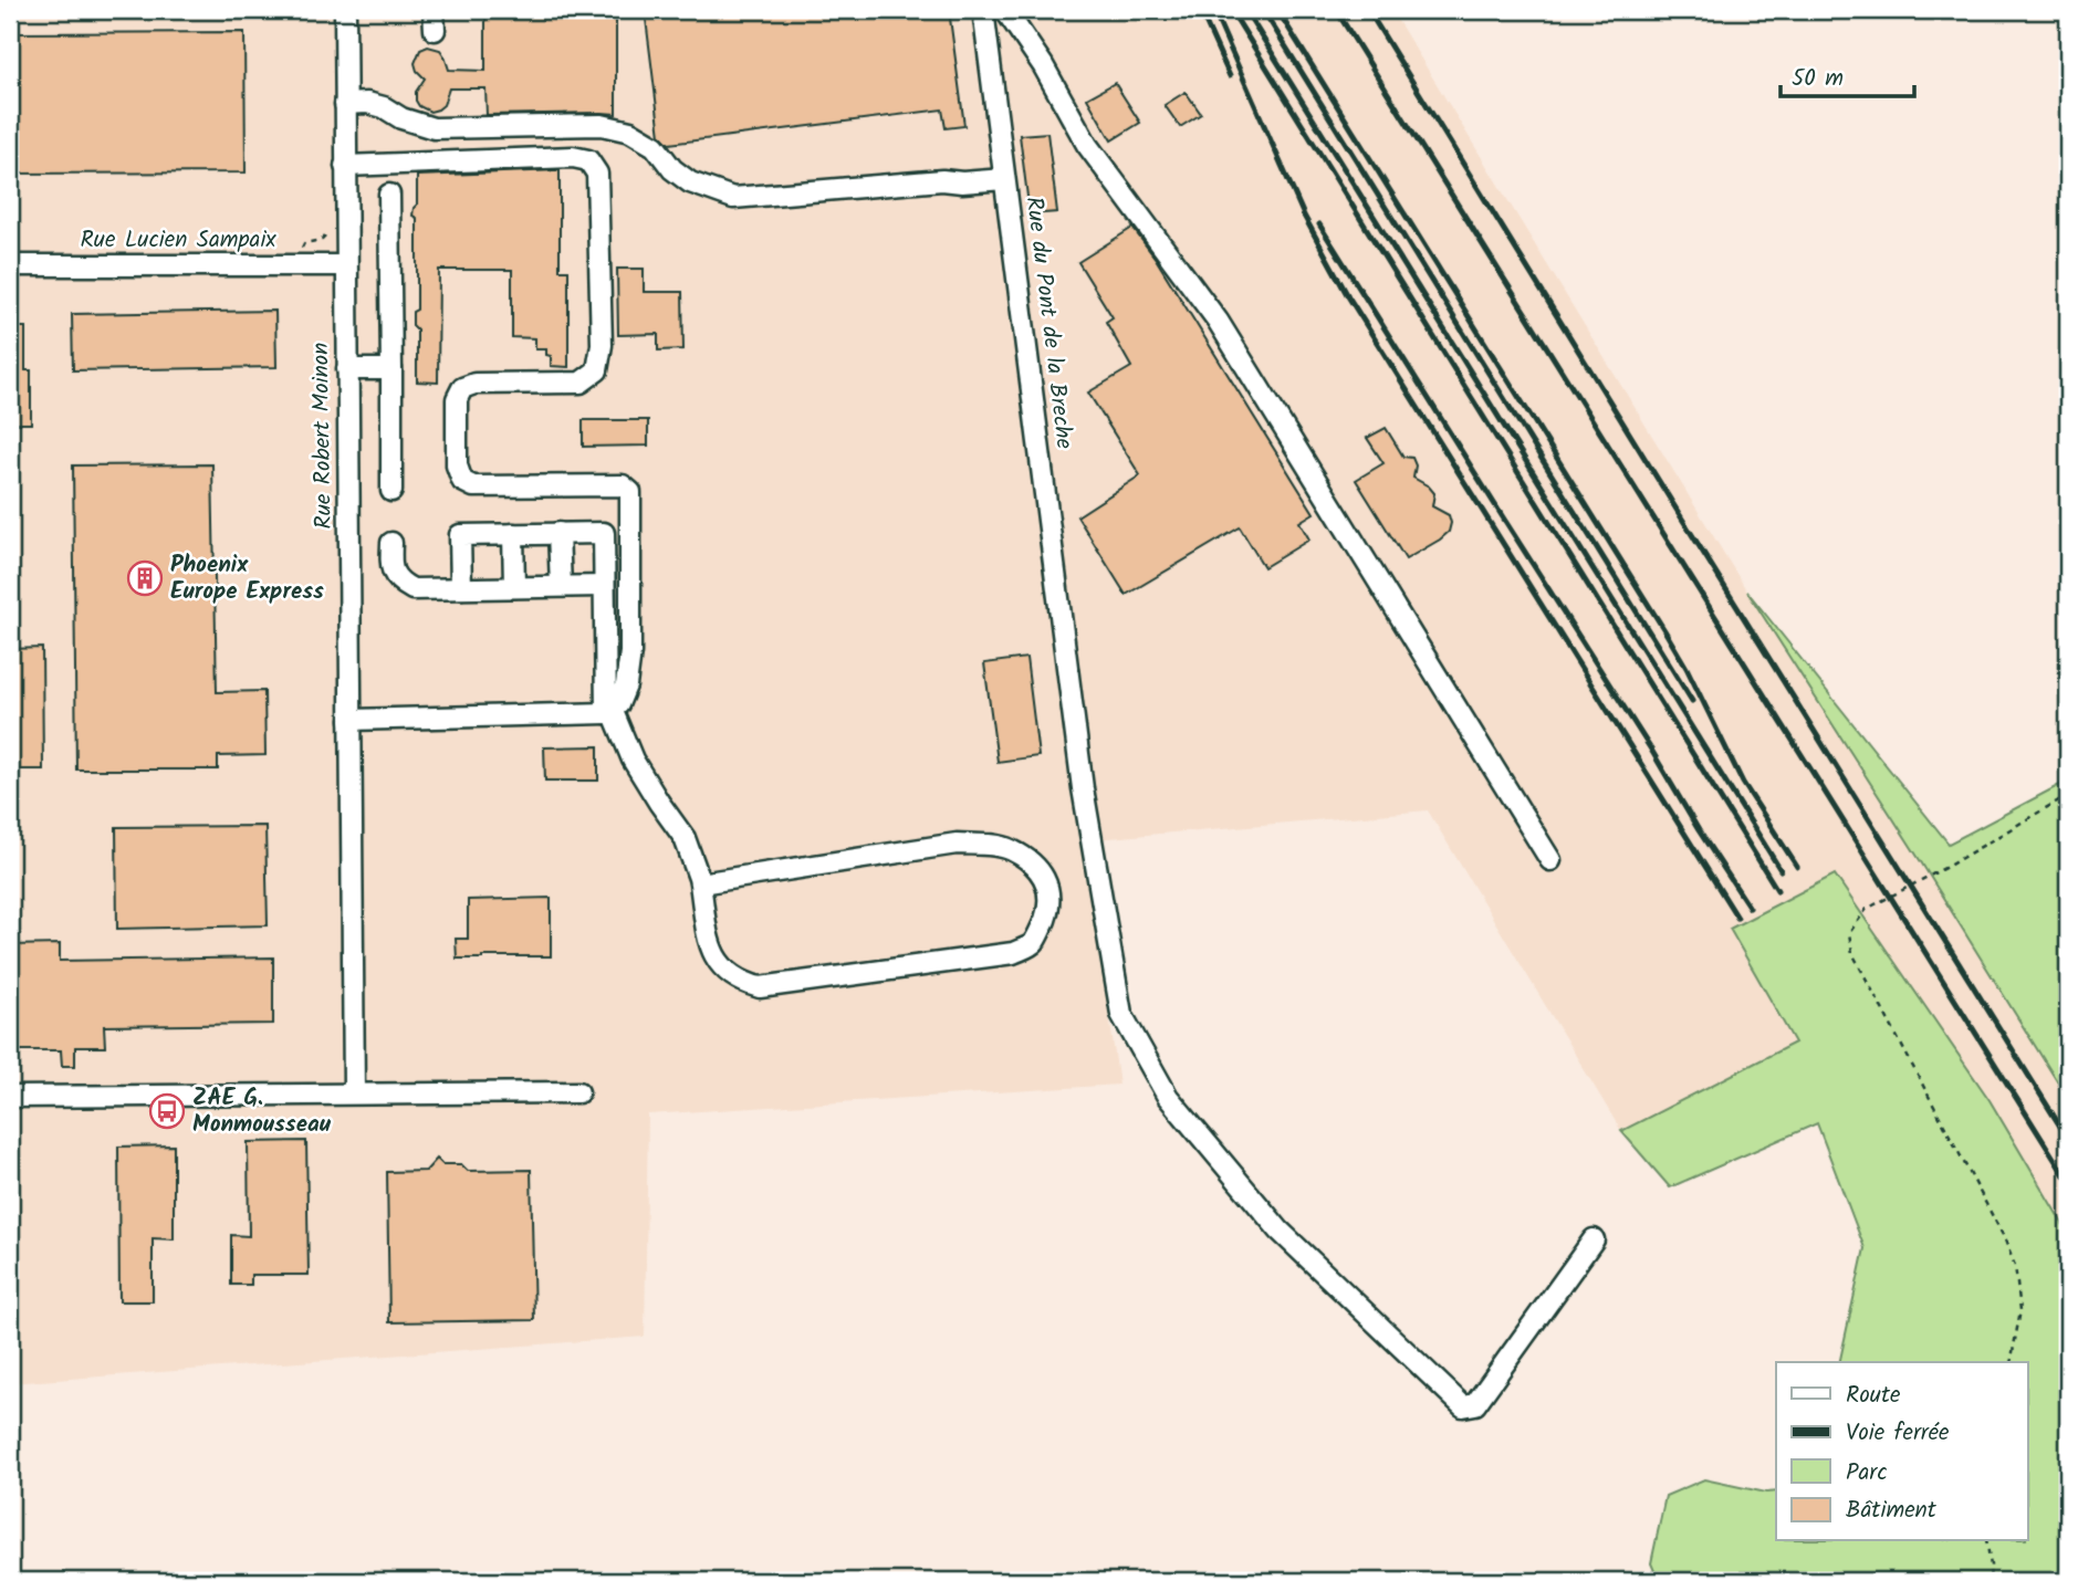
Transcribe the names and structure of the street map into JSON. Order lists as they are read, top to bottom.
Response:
{
  "streets": {
    "street": ["Rue Lucien Sampaix", "Rue du Pont de la Breche", "Rue Robert Moinon"]
  },
  "crossings": [
    ["Rue Lucien Sampaix", "Rue Robert Moinon"]
  ],
  "places": {
    "building": ["Phoenix Europe Express"],
    "bus stop": ["ZAE G. Monmousseau"]
  },
  "legend": [
    "Route",
    "Voie ferrée",
    "Parc",
    "Bâtiment"
  ],
  "scale_bar": "50 m"
}
